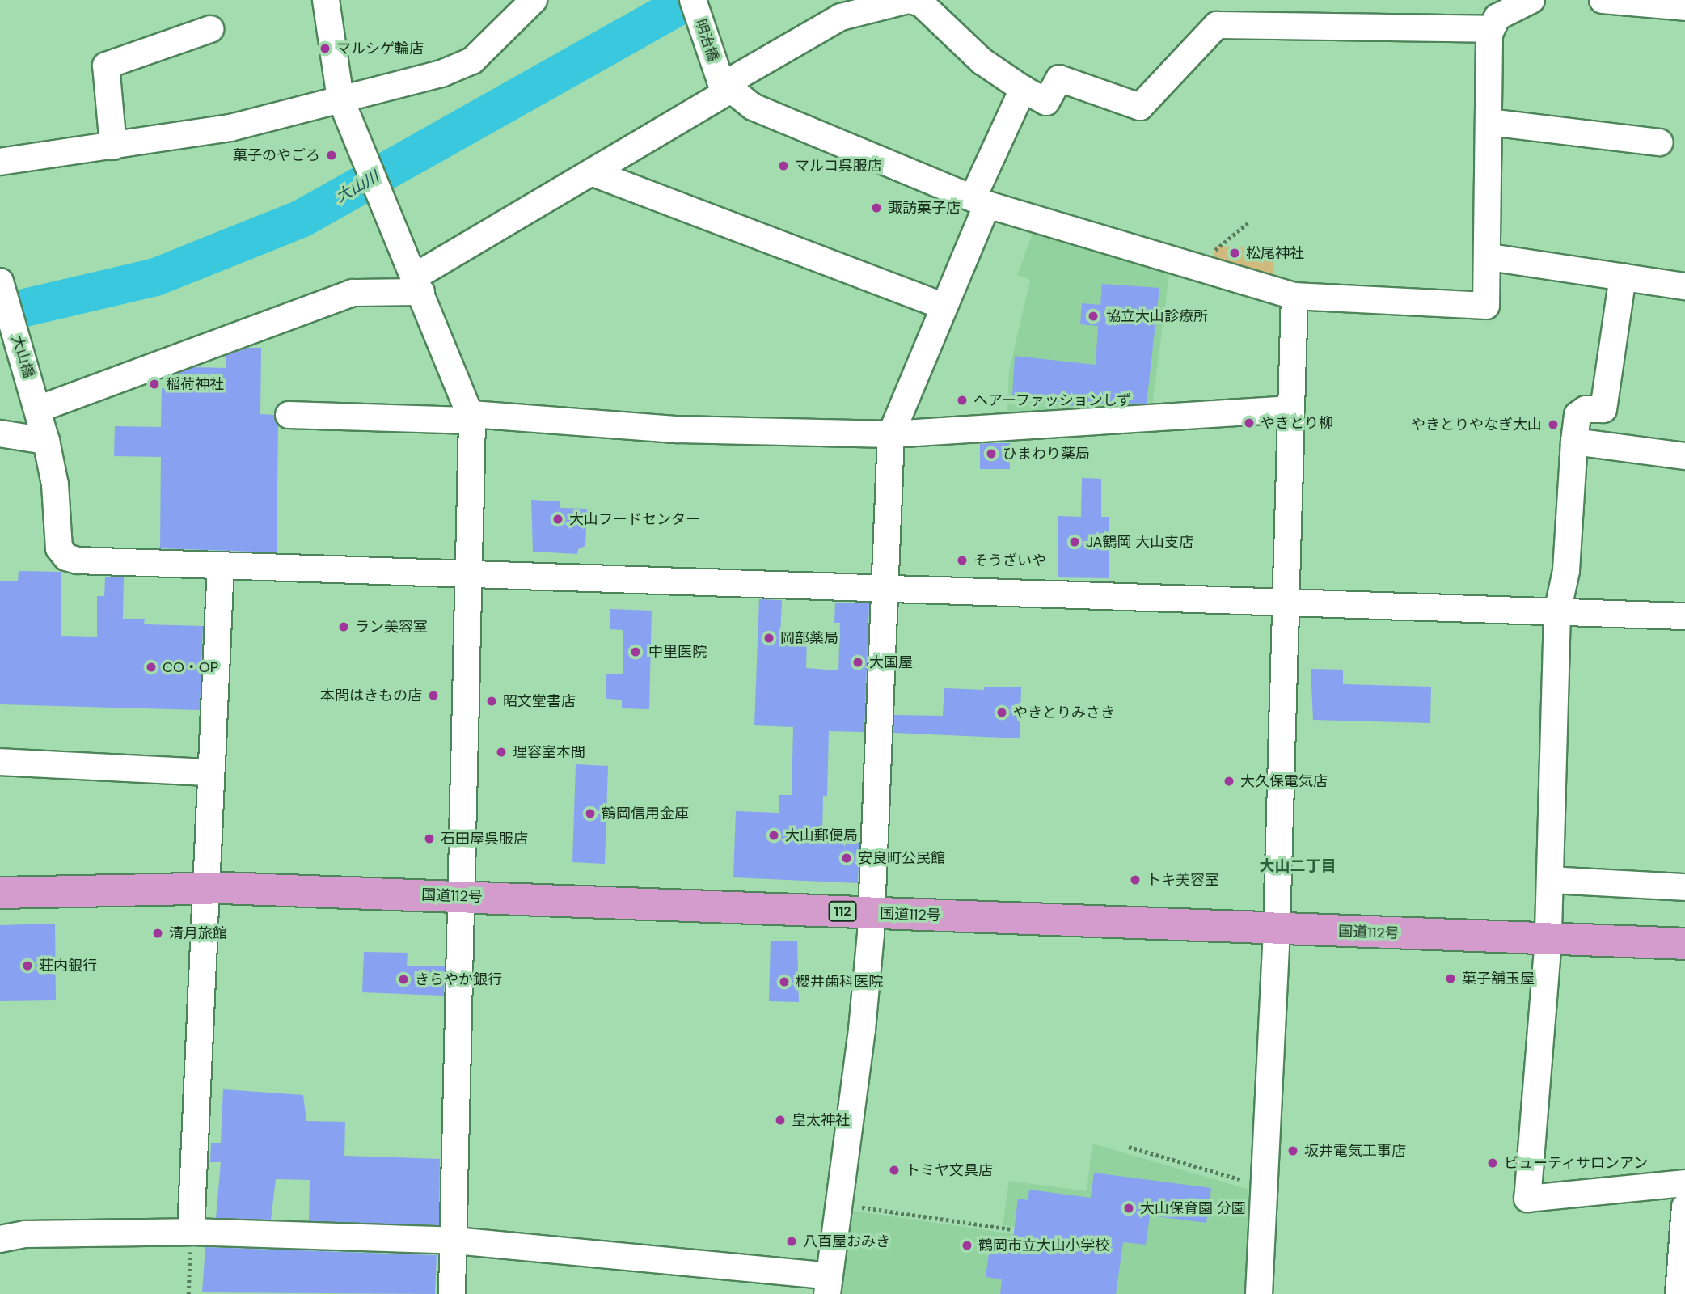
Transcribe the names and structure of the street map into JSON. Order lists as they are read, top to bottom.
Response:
{
  "streets": {
    "highway": ["国道112号", "112"],
    "street": ["明治橋", "大山橋"]
  },
  "districts": ["大山二丁目"],
  "water": ["大山川"],
  "places": [
    "マルシゲ輪店",
    "菓子のやごろ",
    "マルコ呉服店",
    "諏訪菓子店",
    "松尾神社",
    "協立大山診療所",
    "稲荷神社",
    "ヘアーファッションしず",
    "やきとり柳",
    "やきとりやなぎ大山",
    "ひまわり薬局",
    "大山フードセンター",
    "JA鶴岡 大山支店",
    "そうざいや",
    "ラン美容室",
    "岡部薬局",
    "中里医院",
    "大国屋",
    "CO・OP",
    "本間はきもの店",
    "昭文堂書店",
    "やきとりみさき",
    "理容室本間",
    "大久保電気店",
    "鶴岡信用金庫",
    "大山郵便局",
    "石田屋呉服店",
    "安良町公民館",
    "トキ美容室",
    "清月旅館",
    "荘内銀行",
    "菓子舗玉屋",
    "きらやか銀行",
    "櫻井歯科医院",
    "皇太神社",
    "坂井電気工事店",
    "ビューティサロンアン",
    "トミヤ文具店",
    "大山保育園 分園",
    "八百屋おみき",
    "鶴岡市立大山小学校"
  ]
}
